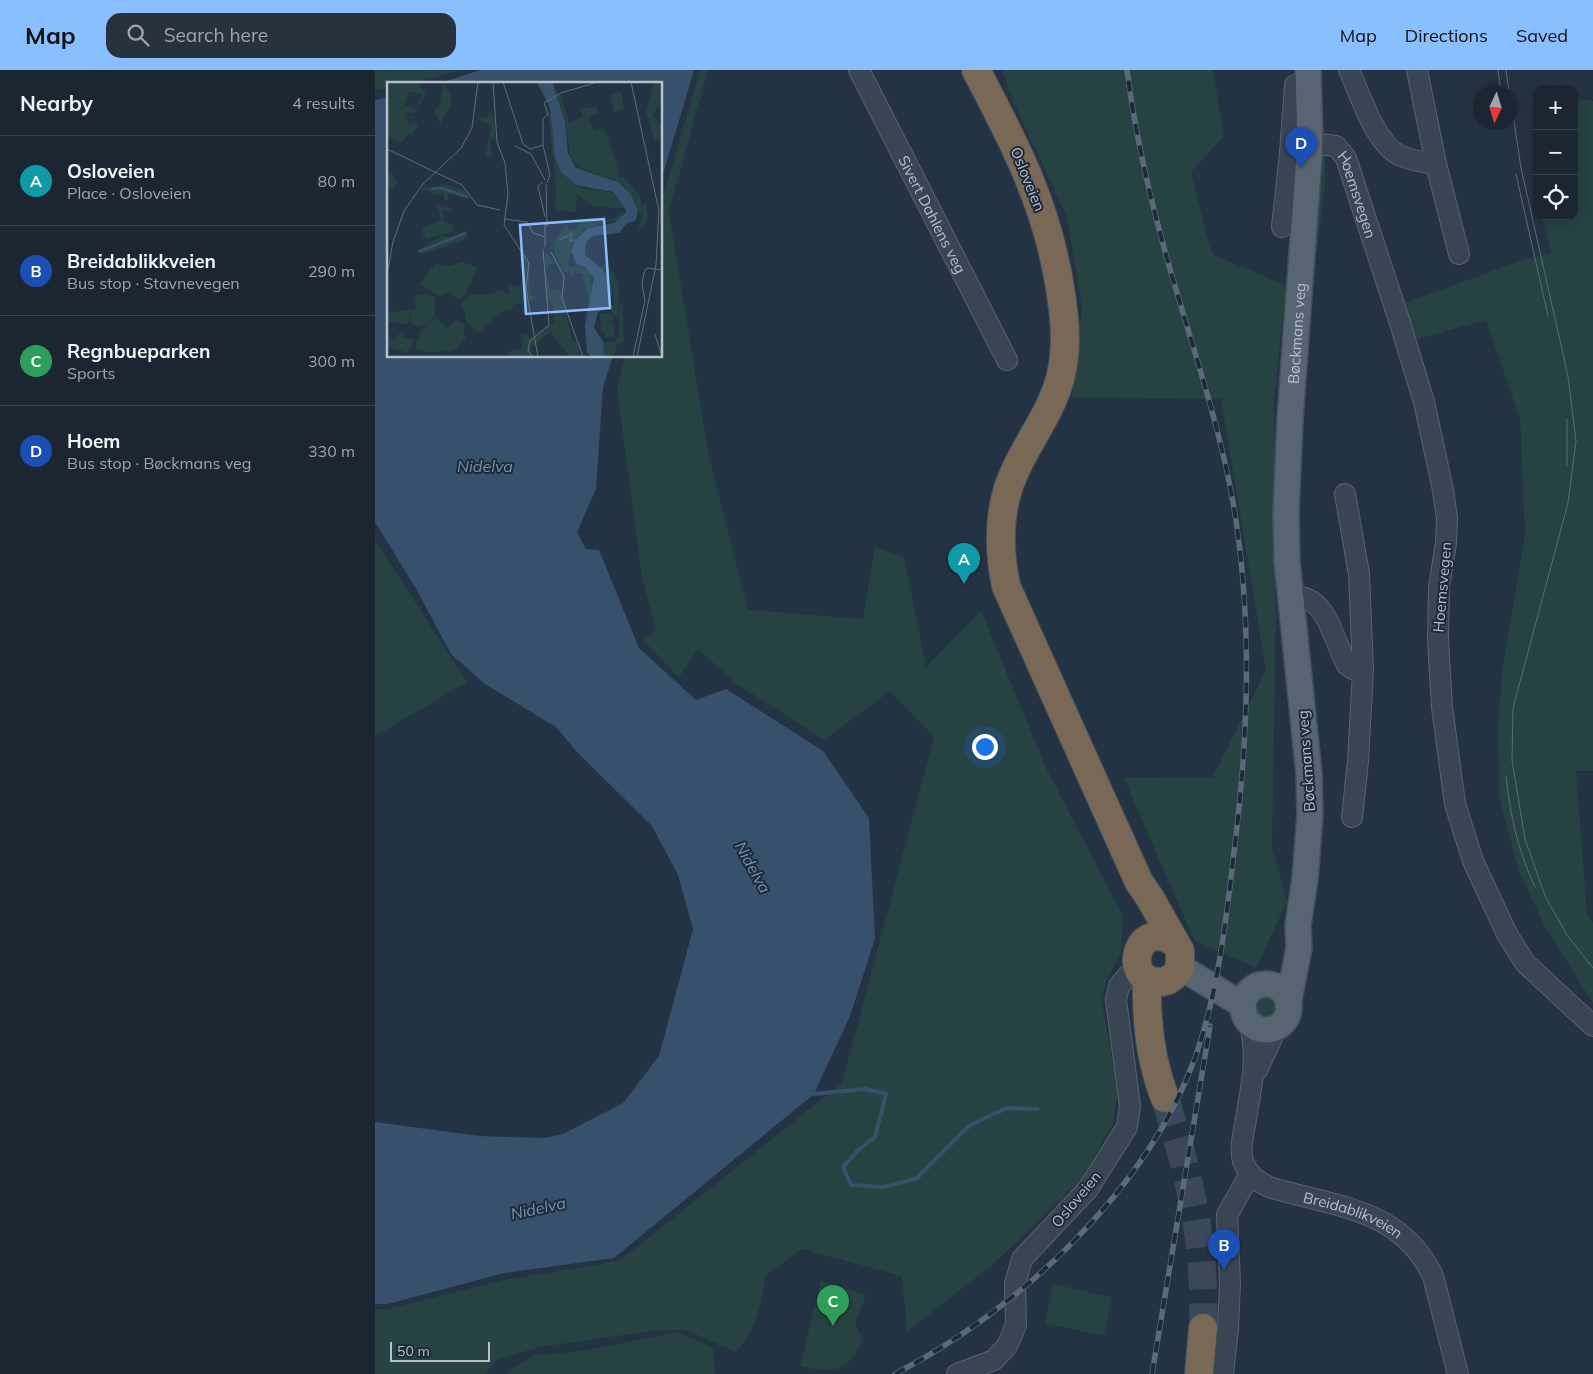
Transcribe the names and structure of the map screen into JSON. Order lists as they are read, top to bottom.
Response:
{
  "streets": {
    "highway": ["Osloveien"],
    "main road": ["Bøckmans veg"],
    "street": ["Hoemsvegen", "Sivert Dahlens veg", "Breidablikveien"]
  },
  "crossings": [
    ["Hoemsvegen", "Bøckmans veg"]
  ],
  "water": ["Nidelva"],
  "scale_bar": "50 m",
  "north": "bottom",
  "page": {
    "header": "Map",
    "search": "Search here",
    "nav": ["Map", "Directions", "Saved"],
    "heading": ["Nearby", "4 results"],
    "map_buttons": ["+", "−"],
    "pins": [
      "D",
      "A",
      "B",
      "C"
    ],
    "list": [
      {
        "mark": "A",
        "name": "Osloveien",
        "note": "Place · Osloveien",
        "value": "80 m"
      },
      {
        "mark": "B",
        "name": "Breidablikkveien",
        "note": "Bus stop · Stavnevegen",
        "value": "290 m"
      },
      {
        "mark": "C",
        "name": "Regnbueparken",
        "note": "Sports",
        "value": "300 m"
      },
      {
        "mark": "D",
        "name": "Hoem",
        "note": "Bus stop · Bøckmans veg",
        "value": "330 m"
      }
    ],
    "scale": "50 m"
  }
}
